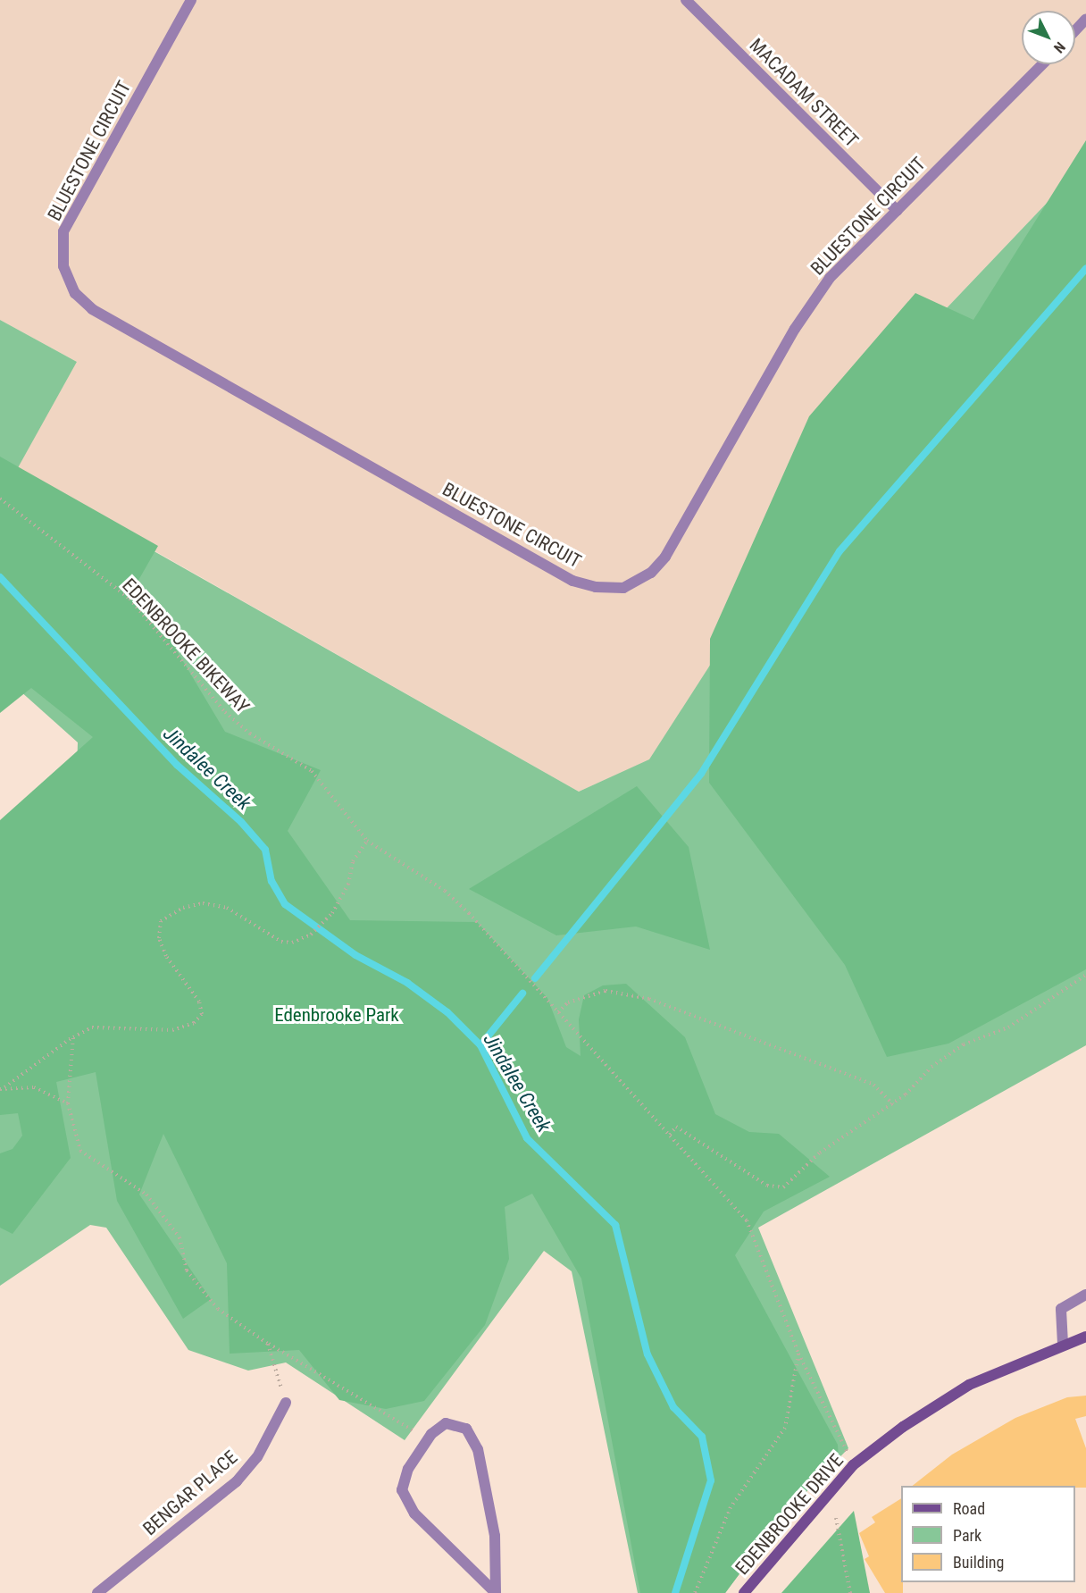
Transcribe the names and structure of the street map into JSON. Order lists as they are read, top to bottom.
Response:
{
  "streets": {
    "street": [
      "MACADAM STREET",
      "BLUESTONE CIRCUIT",
      "BENGAR PLACE",
      "EDENBROOKE DRIVE"
    ],
    "path": ["EDENBROOKE BIKEWAY"]
  },
  "crossings": [
    ["MACADAM STREET", "BLUESTONE CIRCUIT"]
  ],
  "water": ["Jindalee Creek"],
  "parks": ["Edenbrooke Park"],
  "legend": ["Road", "Park", "Building"],
  "north": "bottom right"
}
